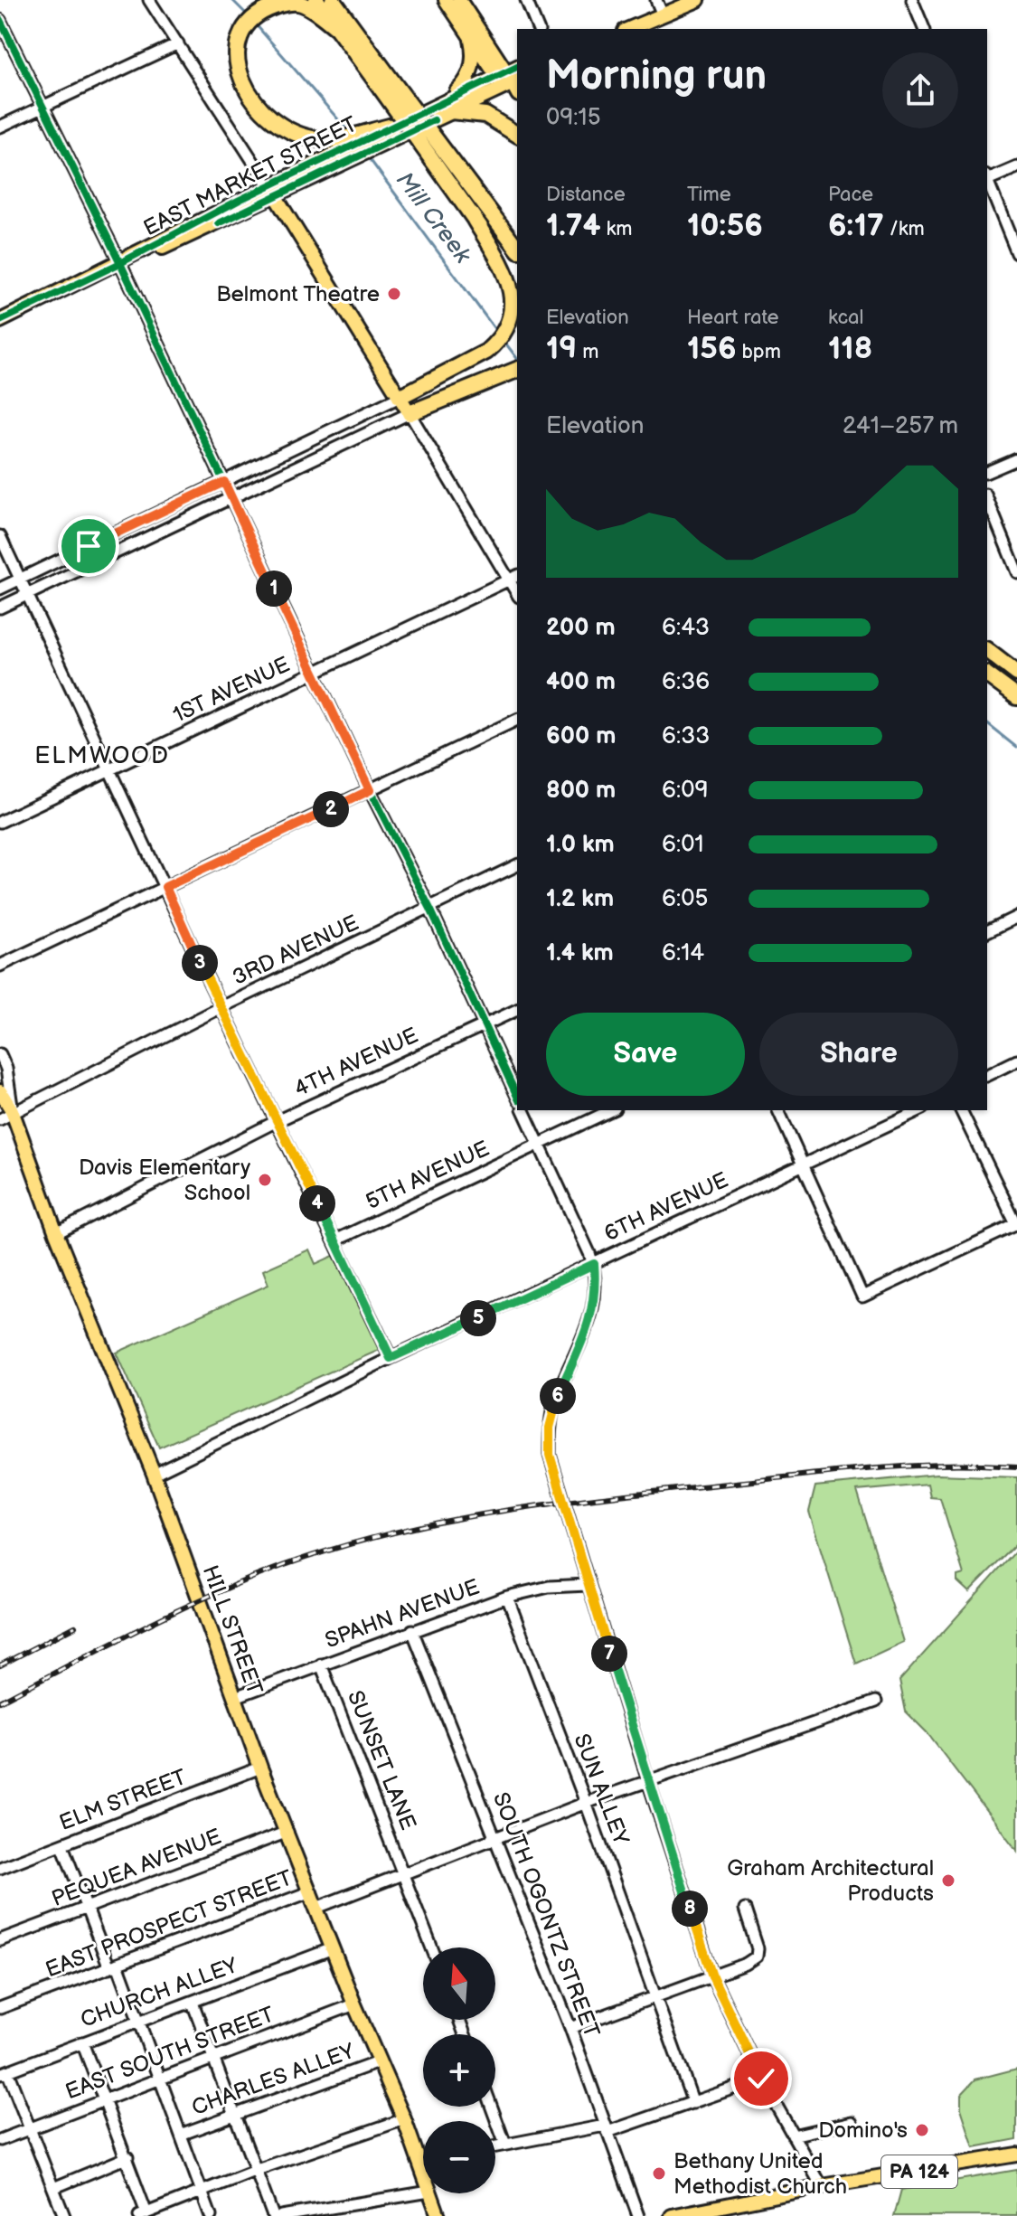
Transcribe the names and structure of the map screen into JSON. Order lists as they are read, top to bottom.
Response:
{
  "streets": {
    "main road": ["EAST MARKET STREET", "HILL STREET", "PA 124"],
    "street": [
      "1ST AVENUE",
      "3RD AVENUE",
      "4TH AVENUE",
      "5TH AVENUE",
      "6TH AVENUE",
      "SPAHN AVENUE",
      "SUNSET LANE",
      "SUN ALLEY",
      "ELM STREET",
      "PEQUEA AVENUE",
      "SOUTH OGONTZ STREET",
      "EAST PROSPECT STREET",
      "CHURCH ALLEY",
      "EAST SOUTH STREET",
      "CHARLES ALLEY"
    ]
  },
  "crossings": [
    ["3RD AVENUE", "HILL STREET"],
    ["4TH AVENUE", "HILL STREET"],
    ["6TH AVENUE", "HILL STREET"],
    ["SPAHN AVENUE", "HILL STREET"],
    ["SPAHN AVENUE", "SUNSET LANE"],
    ["SPAHN AVENUE", "SUN ALLEY"],
    ["SPAHN AVENUE", "SOUTH OGONTZ STREET"],
    ["HILL STREET", "ELM STREET"],
    ["HILL STREET", "PEQUEA AVENUE"],
    ["HILL STREET", "EAST PROSPECT STREET"],
    ["HILL STREET", "CHURCH ALLEY"],
    ["HILL STREET", "EAST SOUTH STREET"],
    ["HILL STREET", "CHARLES ALLEY"],
    ["SUNSET LANE", "EAST PROSPECT STREET"],
    ["SUN ALLEY", "EAST PROSPECT STREET"],
    ["SOUTH OGONTZ STREET", "EAST PROSPECT STREET"]
  ],
  "districts": ["ELMWOOD"],
  "water": ["Mill Creek"],
  "places": [
    "Belmont Theatre",
    "Davis Elementary School",
    "Graham Architectural Products",
    "Domino's",
    "Bethany United Methodist Church"
  ],
  "north": "top",
  "page": {
    "heading": ["Morning run", "09:15"],
    "stats": [
      ["Distance", "1.74 km"],
      ["Time", "10:56"],
      ["Pace", "6:17 /km"],
      ["Elevation", "19 m"],
      ["Heart rate", "156 bpm"],
      ["kcal", "118"]
    ],
    "chart": ["Elevation", "241–257 m"],
    "pins": [
      "1",
      "2",
      "3",
      "4",
      "5",
      "6",
      "7",
      "8"
    ],
    "list": [
      {
        "name": "200 m",
        "note": "6:43"
      },
      {
        "name": "400 m",
        "note": "6:36"
      },
      {
        "name": "600 m",
        "note": "6:33"
      },
      {
        "name": "800 m",
        "note": "6:09"
      },
      {
        "name": "1.0 km",
        "note": "6:01"
      },
      {
        "name": "1.2 km",
        "note": "6:05"
      },
      {
        "name": "1.4 km",
        "note": "6:14"
      }
    ],
    "buttons": ["Save", "Share"],
    "map_buttons": ["+", "−"]
  }
}
